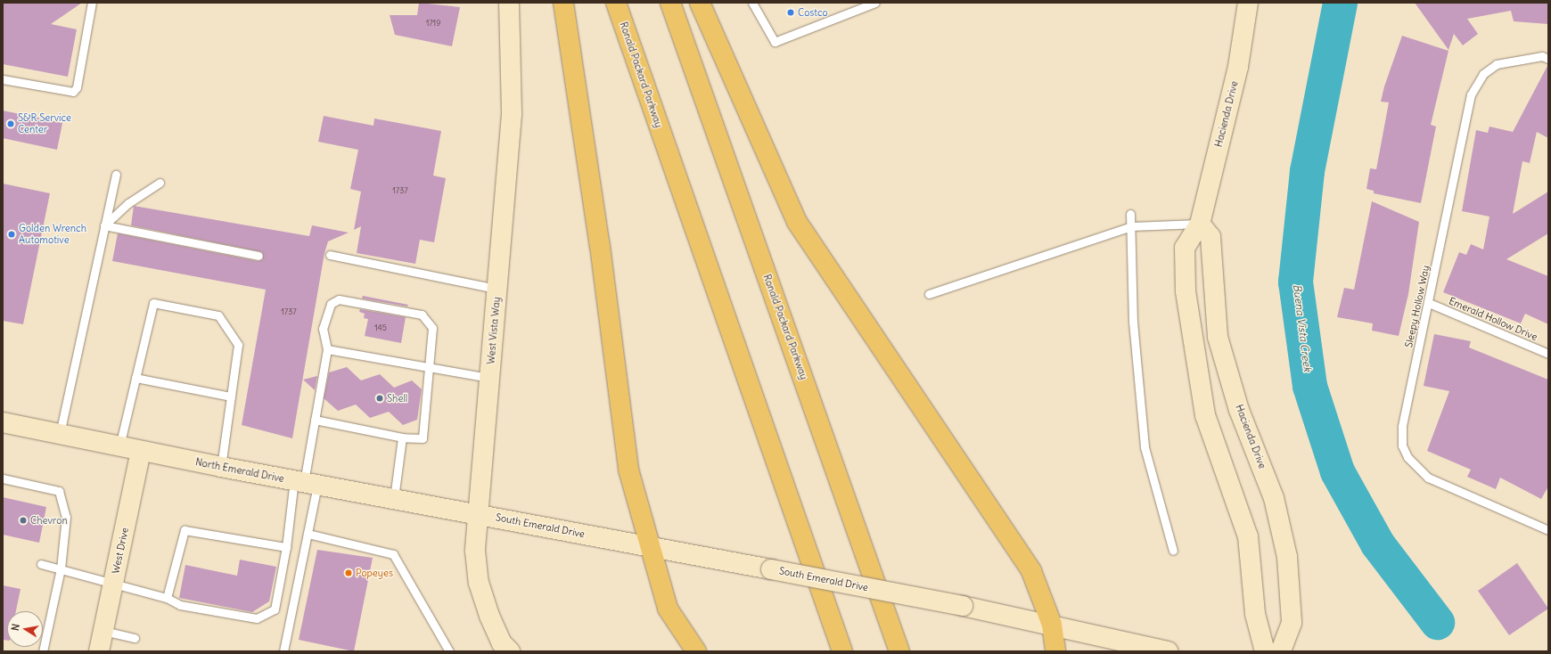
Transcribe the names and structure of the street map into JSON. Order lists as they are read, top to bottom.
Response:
{
  "streets": {
    "highway": ["Ronald Packard Parkway"],
    "main road": [
      "Hacienda Drive",
      "West Vista Way",
      "North Emerald Drive",
      "South Emerald Drive",
      "West Drive"
    ],
    "lane": ["Sleepy Hollow Way", "Emerald Hollow Drive"]
  },
  "crossings": [
    ["Sleepy Hollow Way", "Emerald Hollow Drive"],
    ["West Vista Way", "North Emerald Drive"],
    ["West Vista Way", "South Emerald Drive"],
    ["North Emerald Drive", "South Emerald Drive"],
    ["North Emerald Drive", "West Drive"]
  ],
  "water": ["Buena Vista Creek"],
  "places": [
    "Costco",
    "S&R Service Center",
    "Golden Wrench Automotive",
    "Shell",
    "Chevron",
    "Popeyes"
  ],
  "house_numbers": [
    "1719",
    "1737",
    "1737",
    "145"
  ],
  "north": "left"
}
